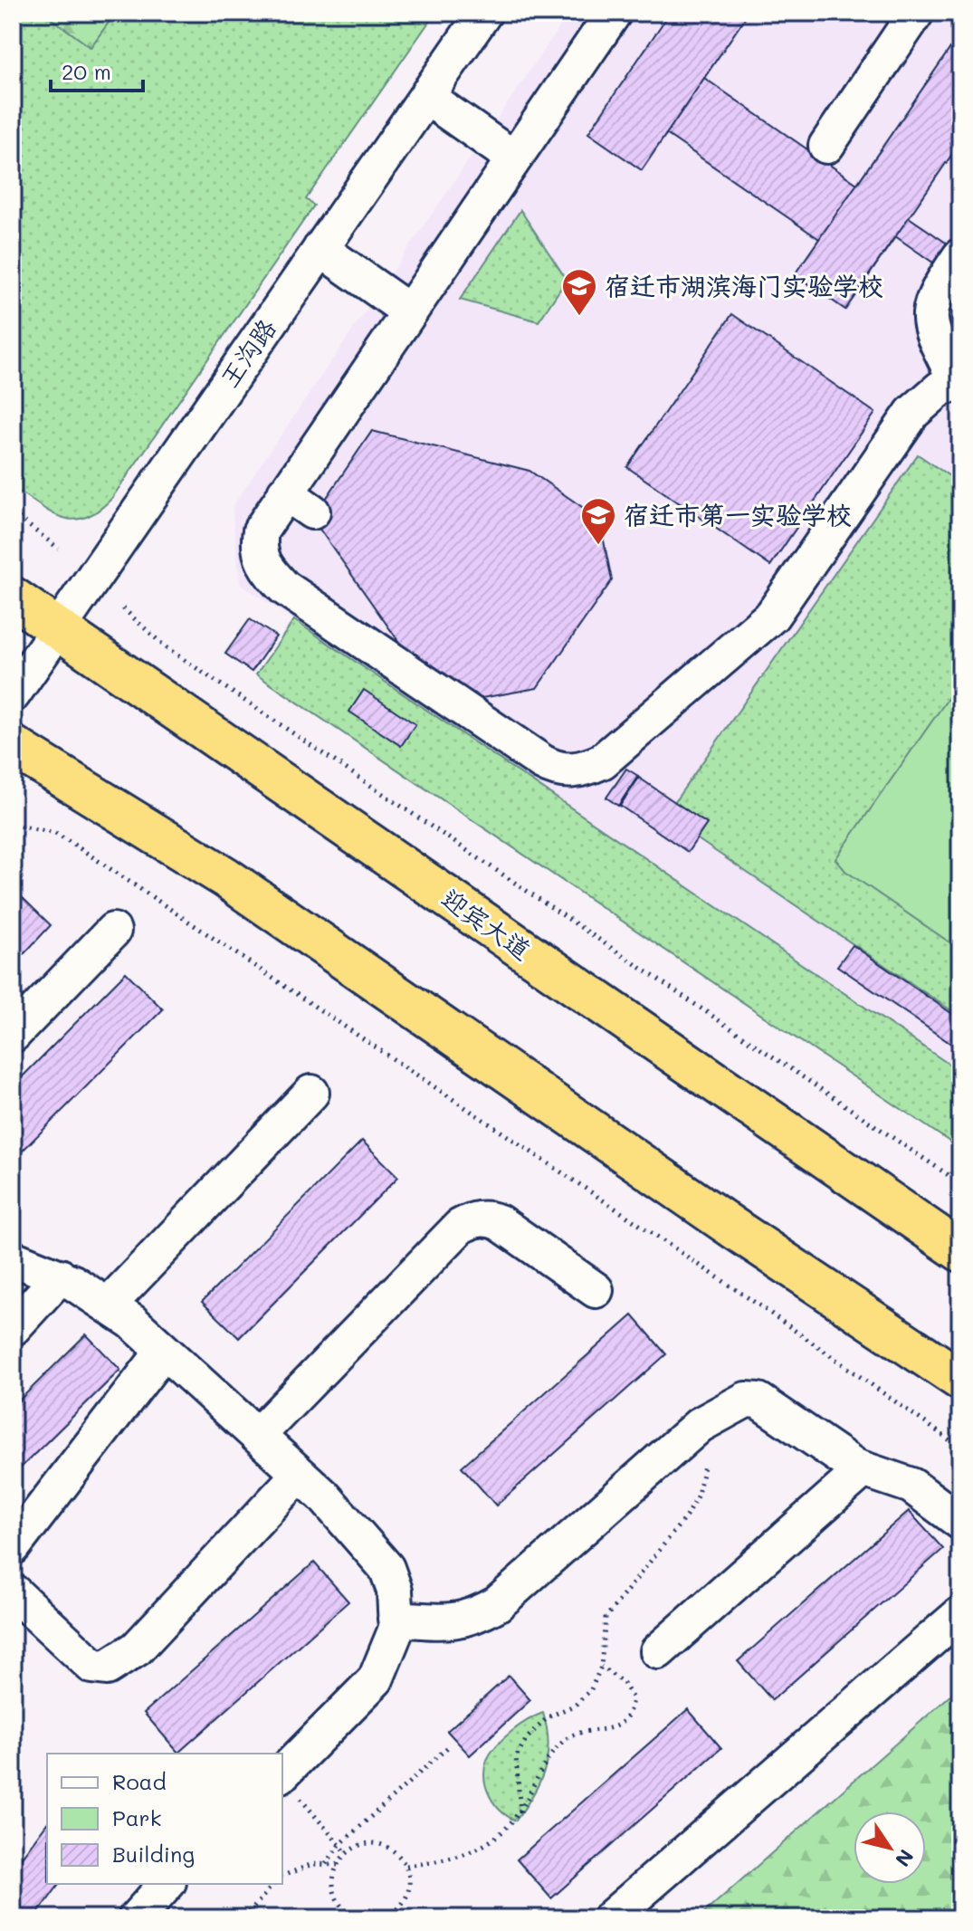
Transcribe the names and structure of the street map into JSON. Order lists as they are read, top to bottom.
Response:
{
  "streets": {
    "highway": ["迎宾大道"],
    "street": ["王沟路"]
  },
  "crossings": [
    ["王沟路", "迎宾大道"]
  ],
  "places": {
    "school or university": ["宿迁市湖滨海门实验学校", "宿迁市第一实验学校"]
  },
  "legend": ["Road", "Park", "Building"],
  "scale_bar": "20 m",
  "north": "bottom right"
}
